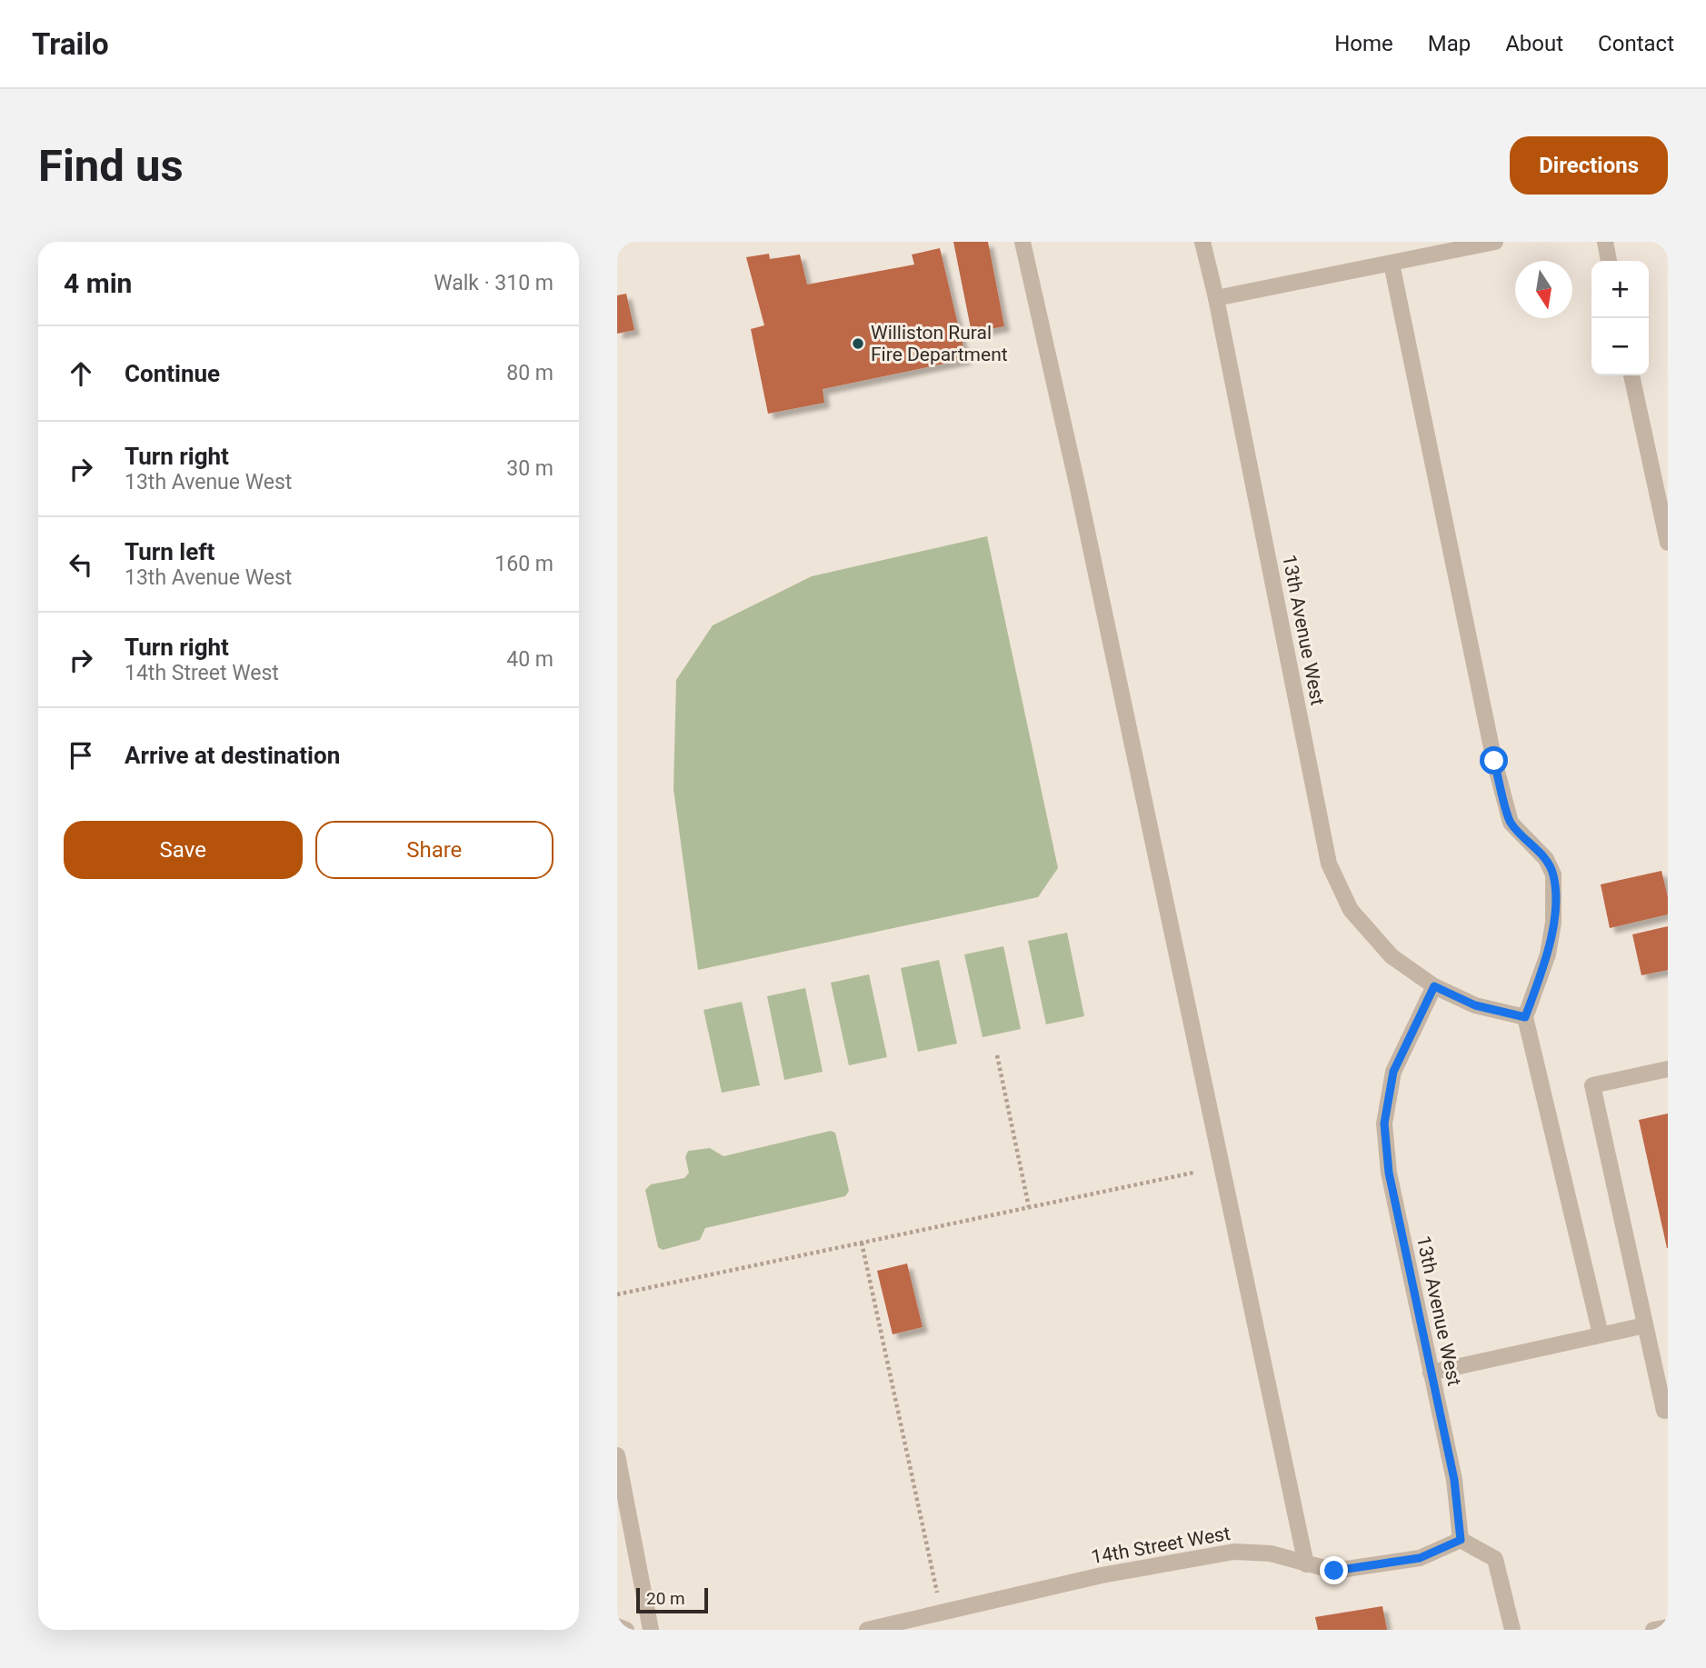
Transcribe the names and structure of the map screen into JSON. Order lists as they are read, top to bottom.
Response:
{
  "streets": {
    "street": ["13th Avenue West", "14th Street West"]
  },
  "crossings": [
    ["13th Avenue West", "14th Street West"]
  ],
  "places": ["Williston Rural Fire Department"],
  "scale_bar": "20 m",
  "north": "bottom",
  "page": {
    "header": "Trailo",
    "nav": [
      "Home",
      "Map",
      "About",
      "Contact"
    ],
    "buttons": [
      "Directions",
      ["Save", "Share"]
    ],
    "title": "Find us",
    "heading": ["4 min", "Walk · 310 m"],
    "map_buttons": ["+", "−"],
    "list": [
      ["Continue", "80 m"],
      ["Turn right", "13th Avenue West", "30 m"],
      ["Turn left", "13th Avenue West", "160 m"],
      ["Turn right", "14th Street West", "40 m"],
      "Arrive at destination"
    ],
    "scale": "20 m"
  }
}
